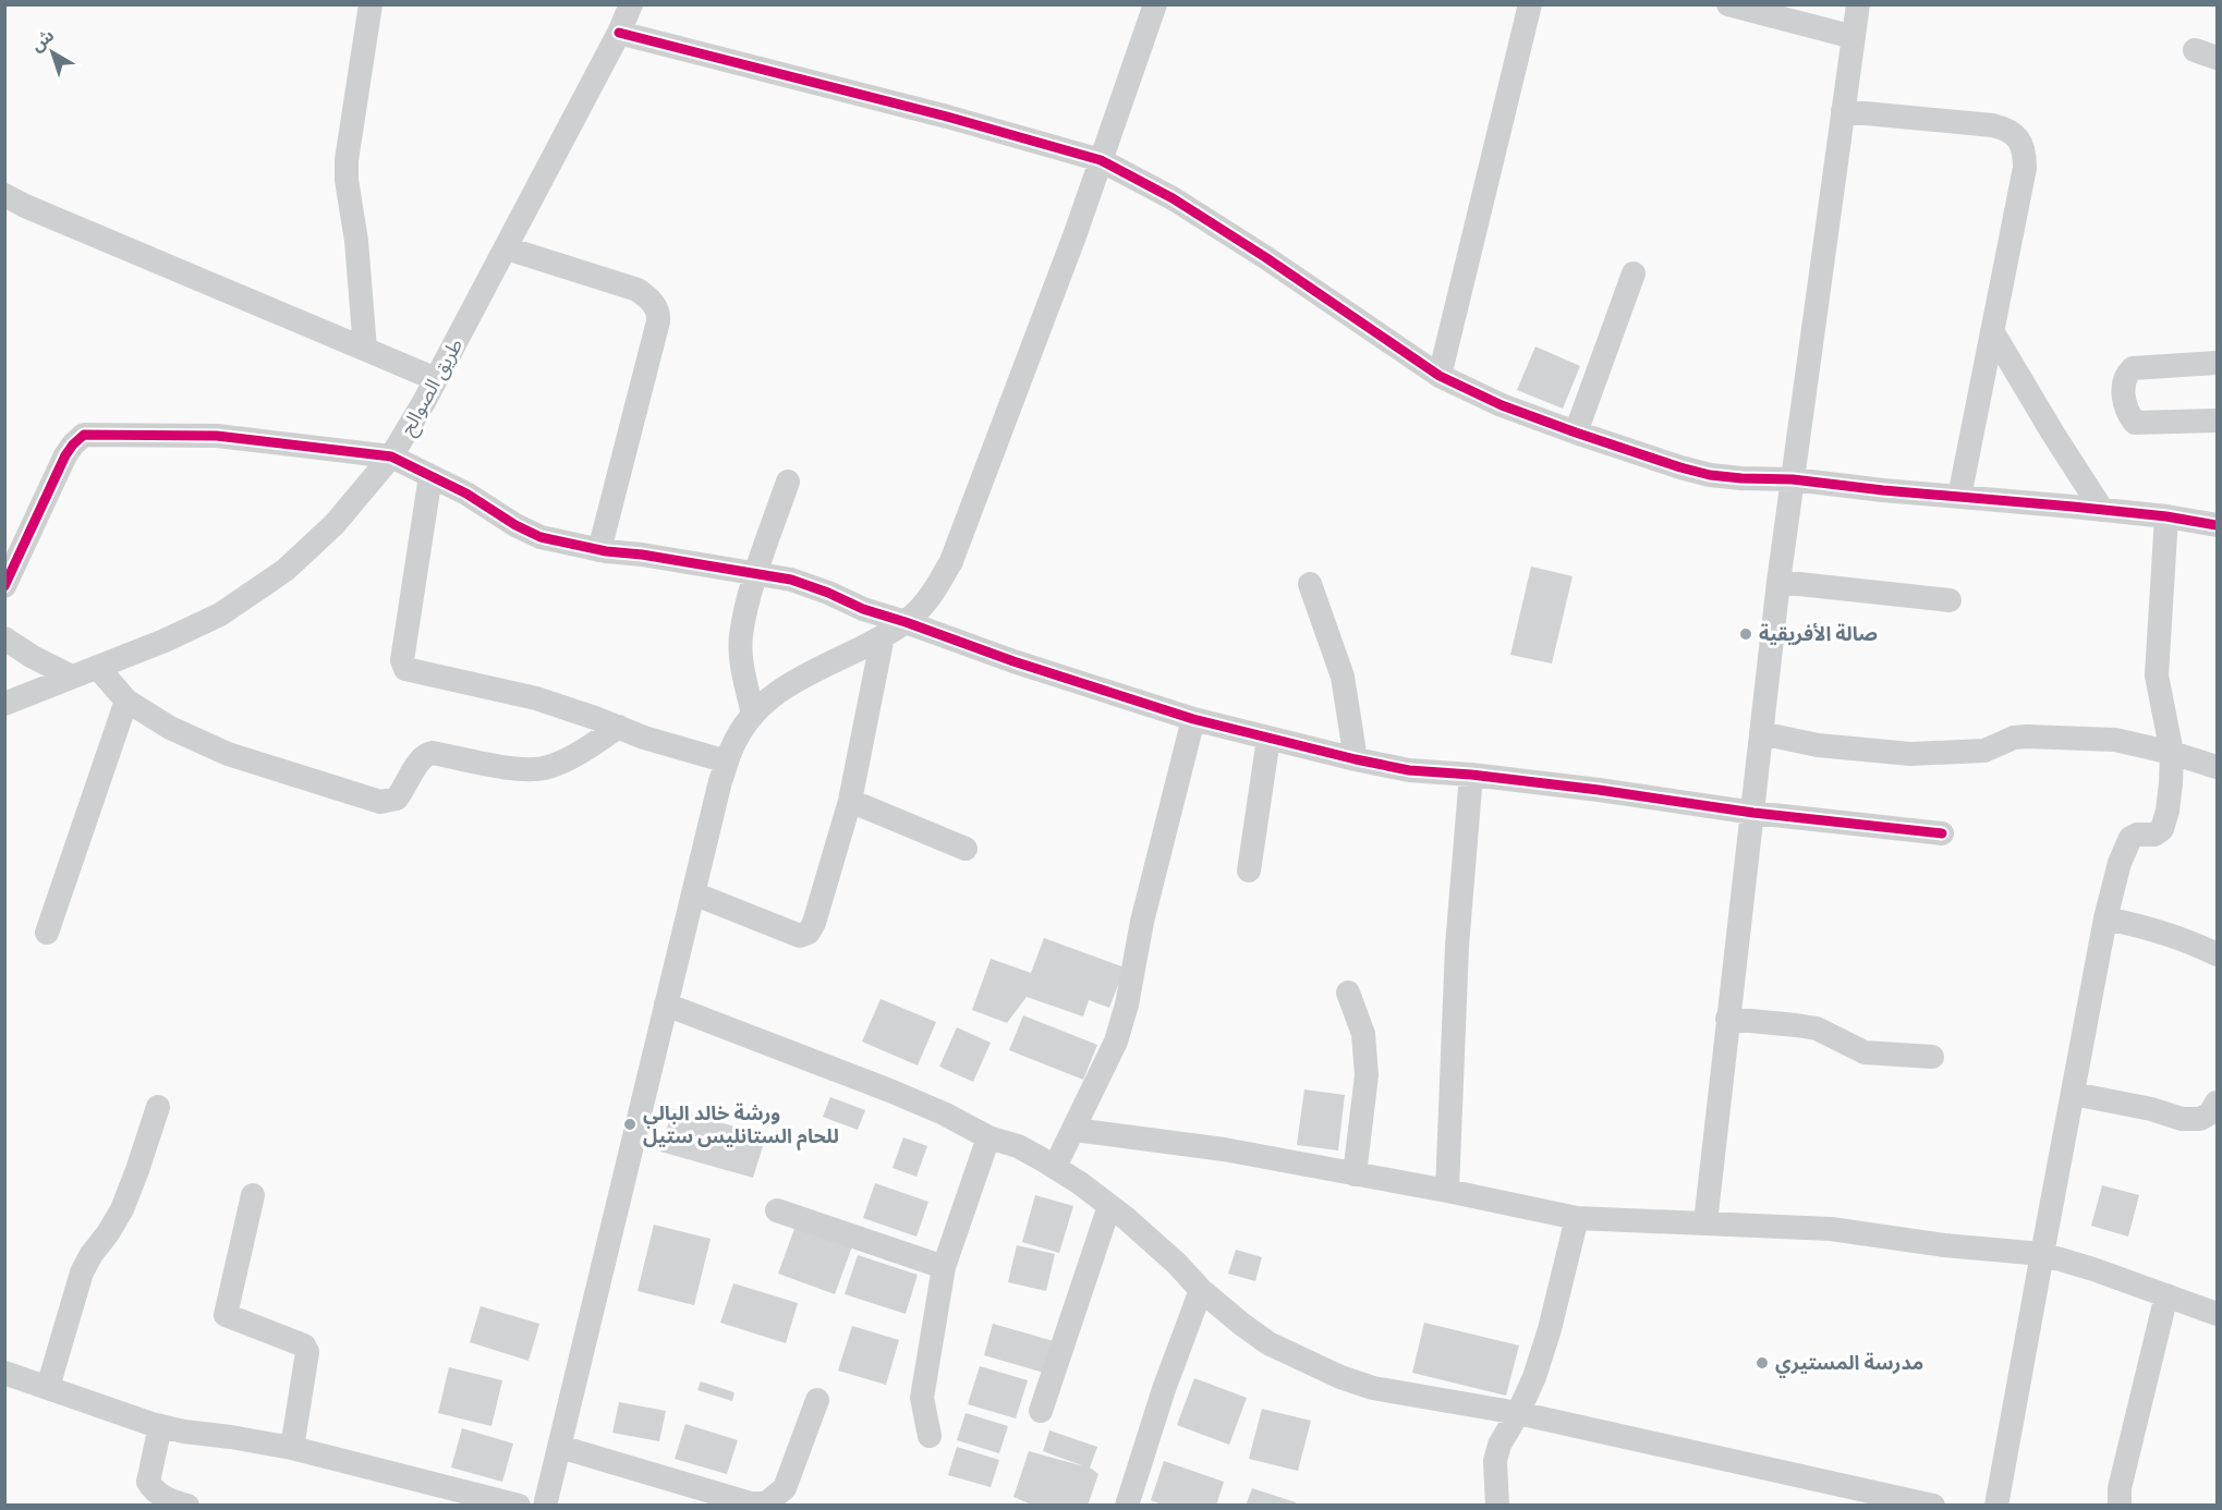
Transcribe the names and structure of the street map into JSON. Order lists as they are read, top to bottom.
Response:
{
  "streets": {
    "street": ["طريق الصوالح"]
  },
  "places": ["صالة الأفريقية", "ورشة خالد البالي للحام الستانليس ستيل", "مدرسة المستيري"],
  "north": "top left"
}
